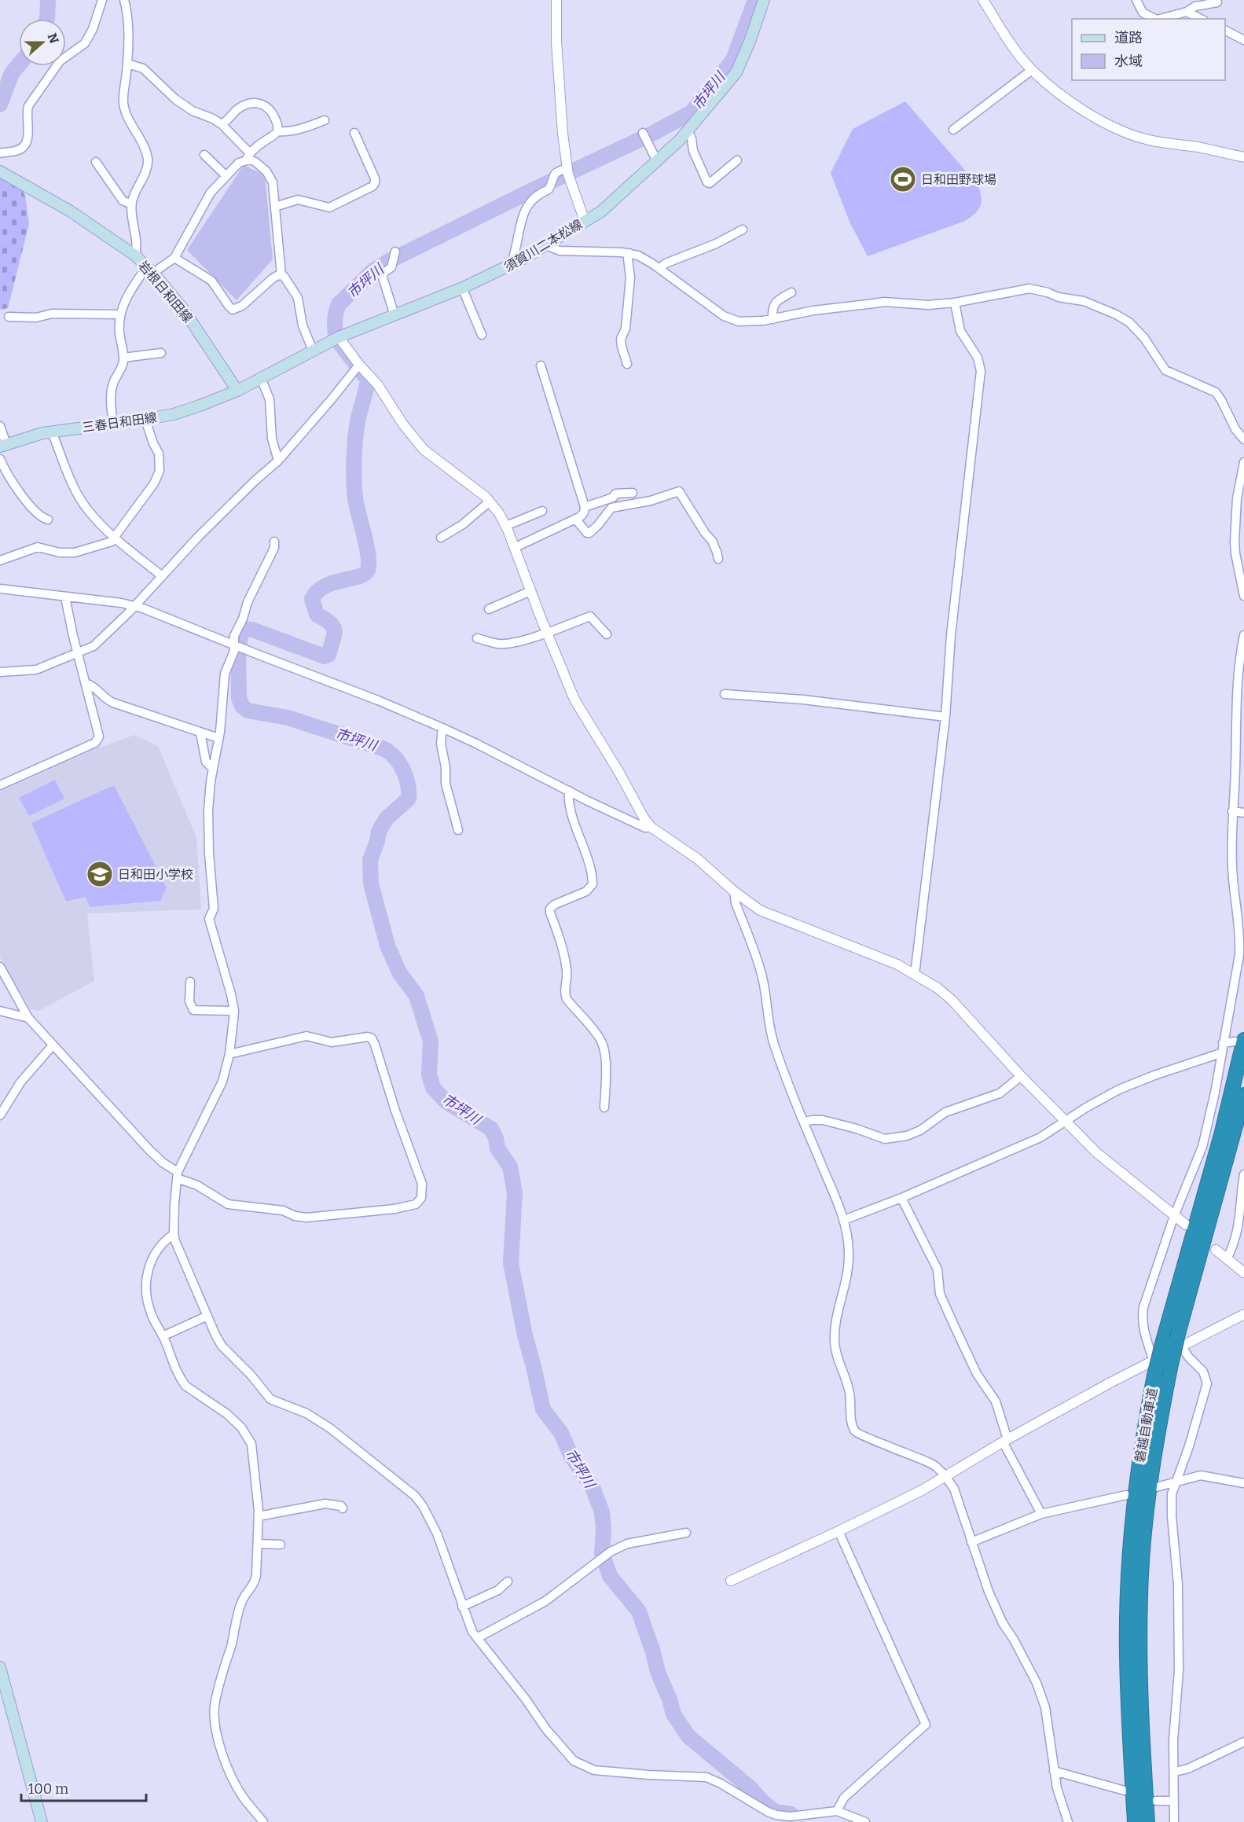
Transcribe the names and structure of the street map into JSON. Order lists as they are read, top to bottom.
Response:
{
  "streets": {
    "highway": ["磐越自動車道"],
    "main road": ["須賀川二本松線", "岩根日和田線", "三春日和田線"]
  },
  "crossings": [
    ["須賀川二本松線", "岩根日和田線"],
    ["須賀川二本松線", "三春日和田線"],
    ["岩根日和田線", "三春日和田線"]
  ],
  "water": ["市坪川"],
  "places": {
    "sports": ["日和田野球場"],
    "school or university": ["日和田小学校"]
  },
  "legend": ["道路", "水域"],
  "scale_bar": "100 m",
  "north": "right"
}
